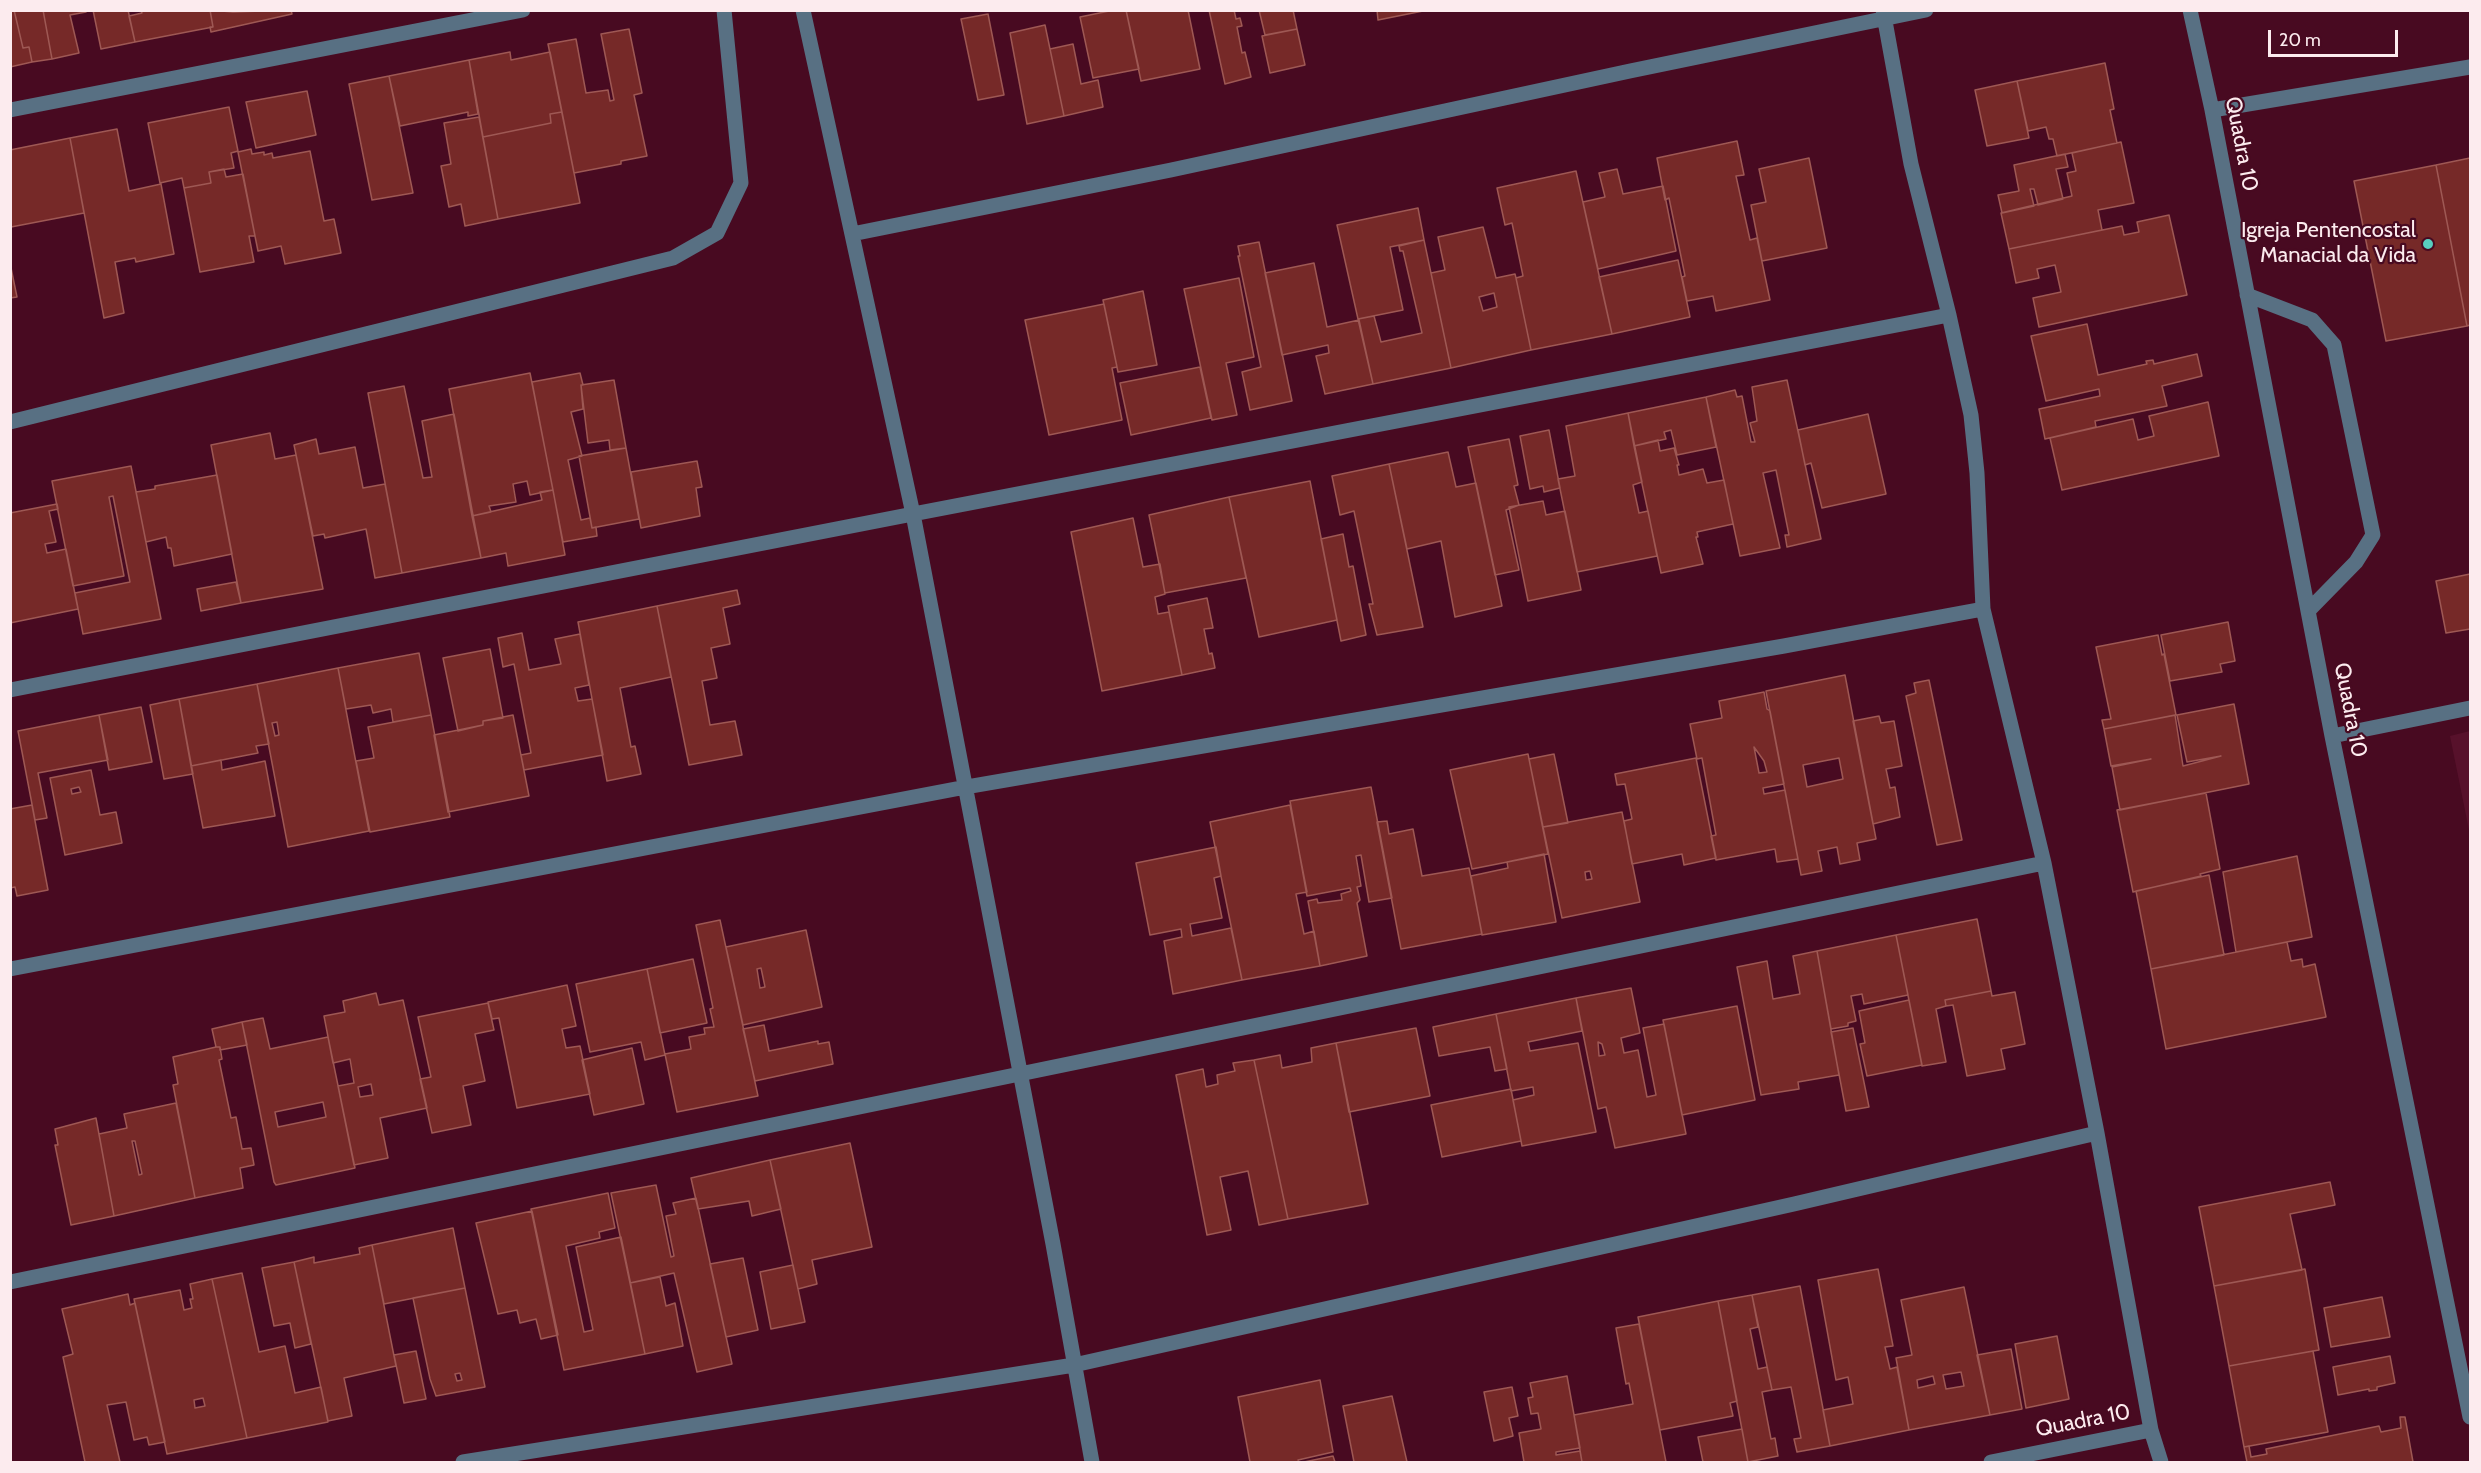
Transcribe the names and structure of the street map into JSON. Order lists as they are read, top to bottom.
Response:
{
  "streets": {
    "street": ["Quadra 10"]
  },
  "places": ["Igreja Pentencostal Manacial da Vida"],
  "scale_bar": "20 m"
}
